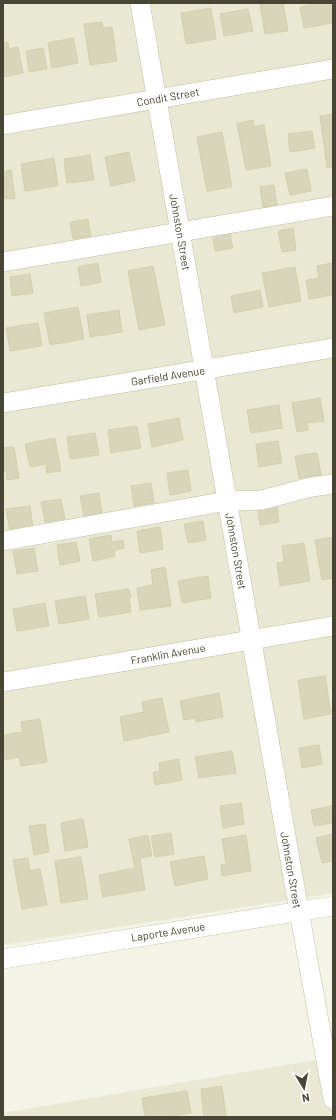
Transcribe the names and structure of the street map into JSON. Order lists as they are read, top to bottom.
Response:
{
  "streets": {
    "street": [
      "Condit Street",
      "Johnston Street",
      "Garfield Avenue",
      "Franklin Avenue",
      "Laporte Avenue"
    ]
  },
  "crossings": [
    ["Condit Street", "Johnston Street"],
    ["Johnston Street", "Garfield Avenue"],
    ["Johnston Street", "Franklin Avenue"],
    ["Johnston Street", "Laporte Avenue"]
  ],
  "north": "bottom"
}
